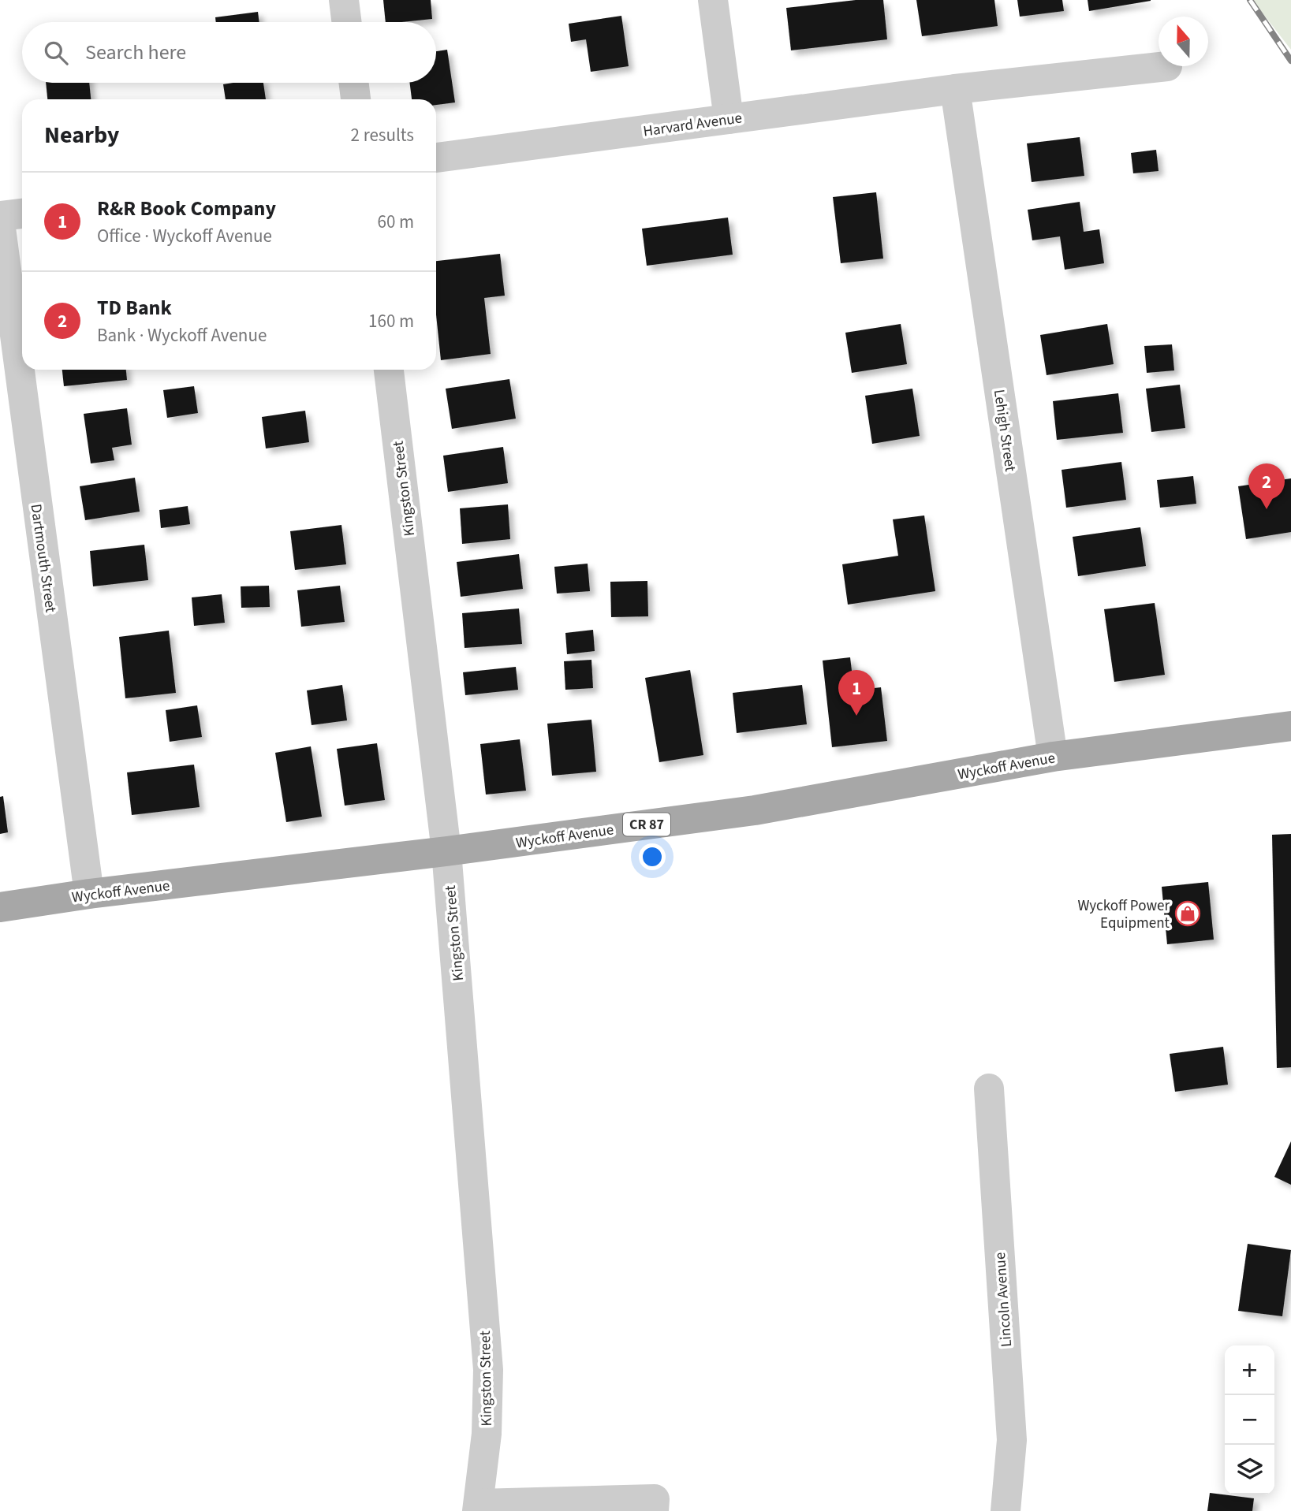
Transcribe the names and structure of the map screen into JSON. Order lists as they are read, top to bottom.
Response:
{
  "streets": {
    "main road": ["Wyckoff Avenue", "CR 87"],
    "street": [
      "Harvard Avenue",
      "Lehigh Street",
      "Kingston Street",
      "Dartmouth Street",
      "Lincoln Avenue"
    ]
  },
  "crossings": [
    ["Harvard Avenue", "Lehigh Street"],
    ["Lehigh Street", "Wyckoff Avenue"],
    ["Kingston Street", "Wyckoff Avenue"],
    ["Dartmouth Street", "Wyckoff Avenue"]
  ],
  "places": {
    "shop": ["Wyckoff Power Equipment"]
  },
  "north": "top",
  "page": {
    "search": "Search here",
    "heading": ["Nearby", "2 results"],
    "list": [
      {
        "mark": "1",
        "name": "R&R Book Company",
        "note": "Office · Wyckoff Avenue",
        "value": "60 m"
      },
      {
        "mark": "2",
        "name": "TD Bank",
        "note": "Bank · Wyckoff Avenue",
        "value": "160 m"
      }
    ],
    "pins": ["2", "1"],
    "map_buttons": ["+", "−"]
  }
}
